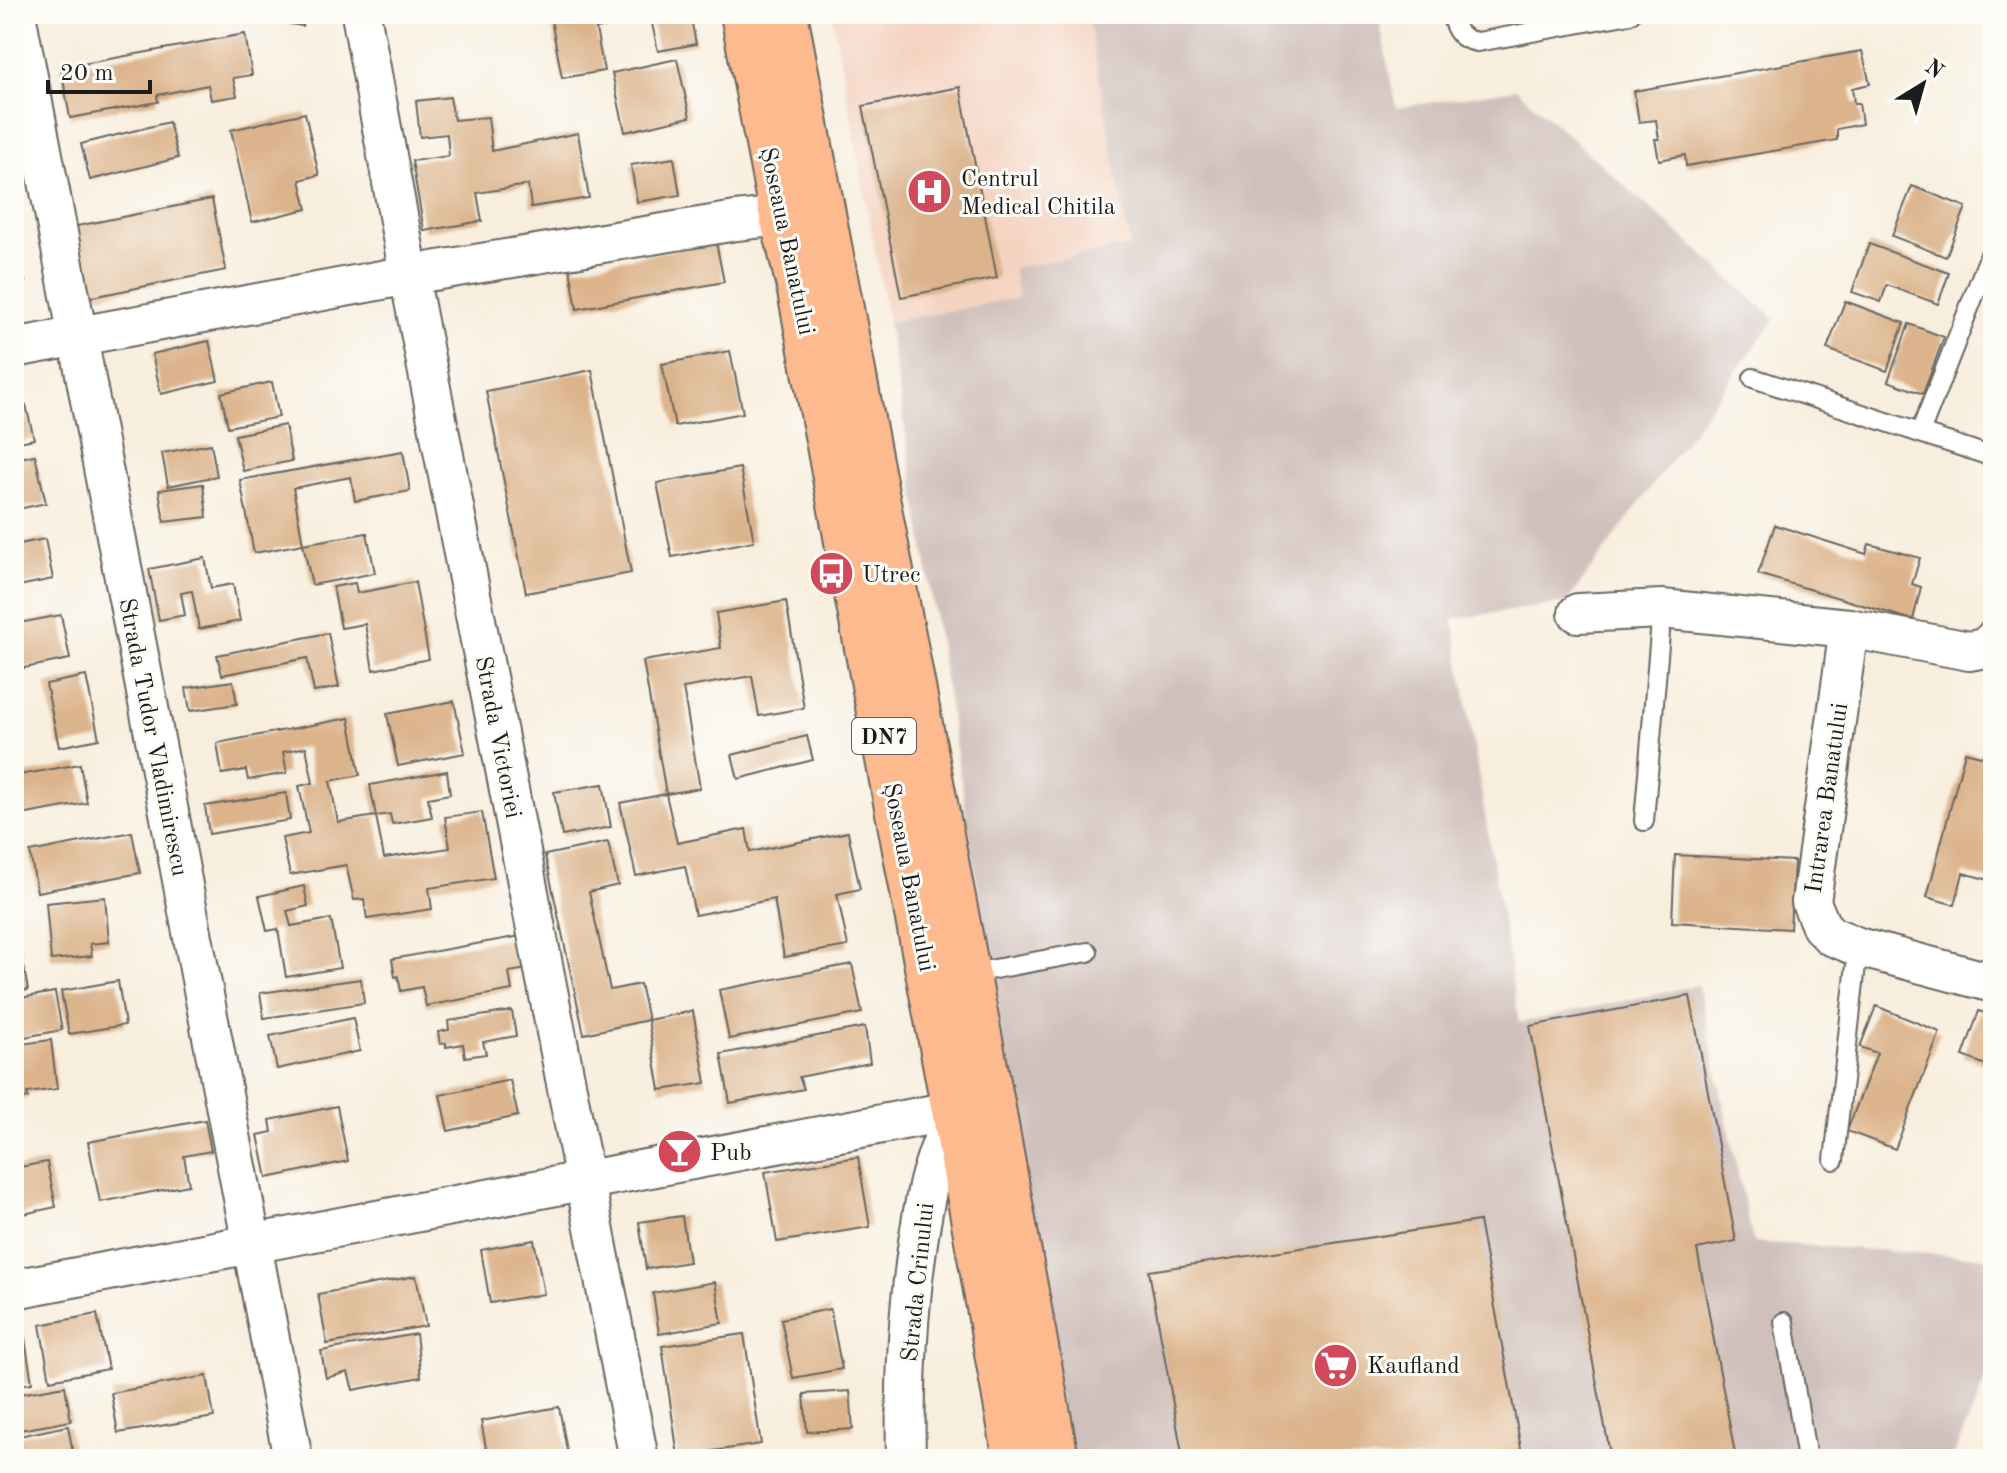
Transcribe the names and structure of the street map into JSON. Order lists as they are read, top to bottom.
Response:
{
  "streets": {
    "main road": ["Șoseaua Banatului", "DN7"],
    "street": [
      "Strada Tudor Vladimirescu",
      "Strada Victoriei",
      "Intrarea Banatului",
      "Strada Crinului"
    ]
  },
  "crossings": [
    ["Șoseaua Banatului", "Strada Crinului"]
  ],
  "places": {
    "hospital": ["Centrul Medical Chitila"],
    "bus stop": ["Utrec"],
    "bar": ["Pub"],
    "supermarket": ["Kaufland"]
  },
  "scale_bar": "20 m",
  "north": "top right"
}
